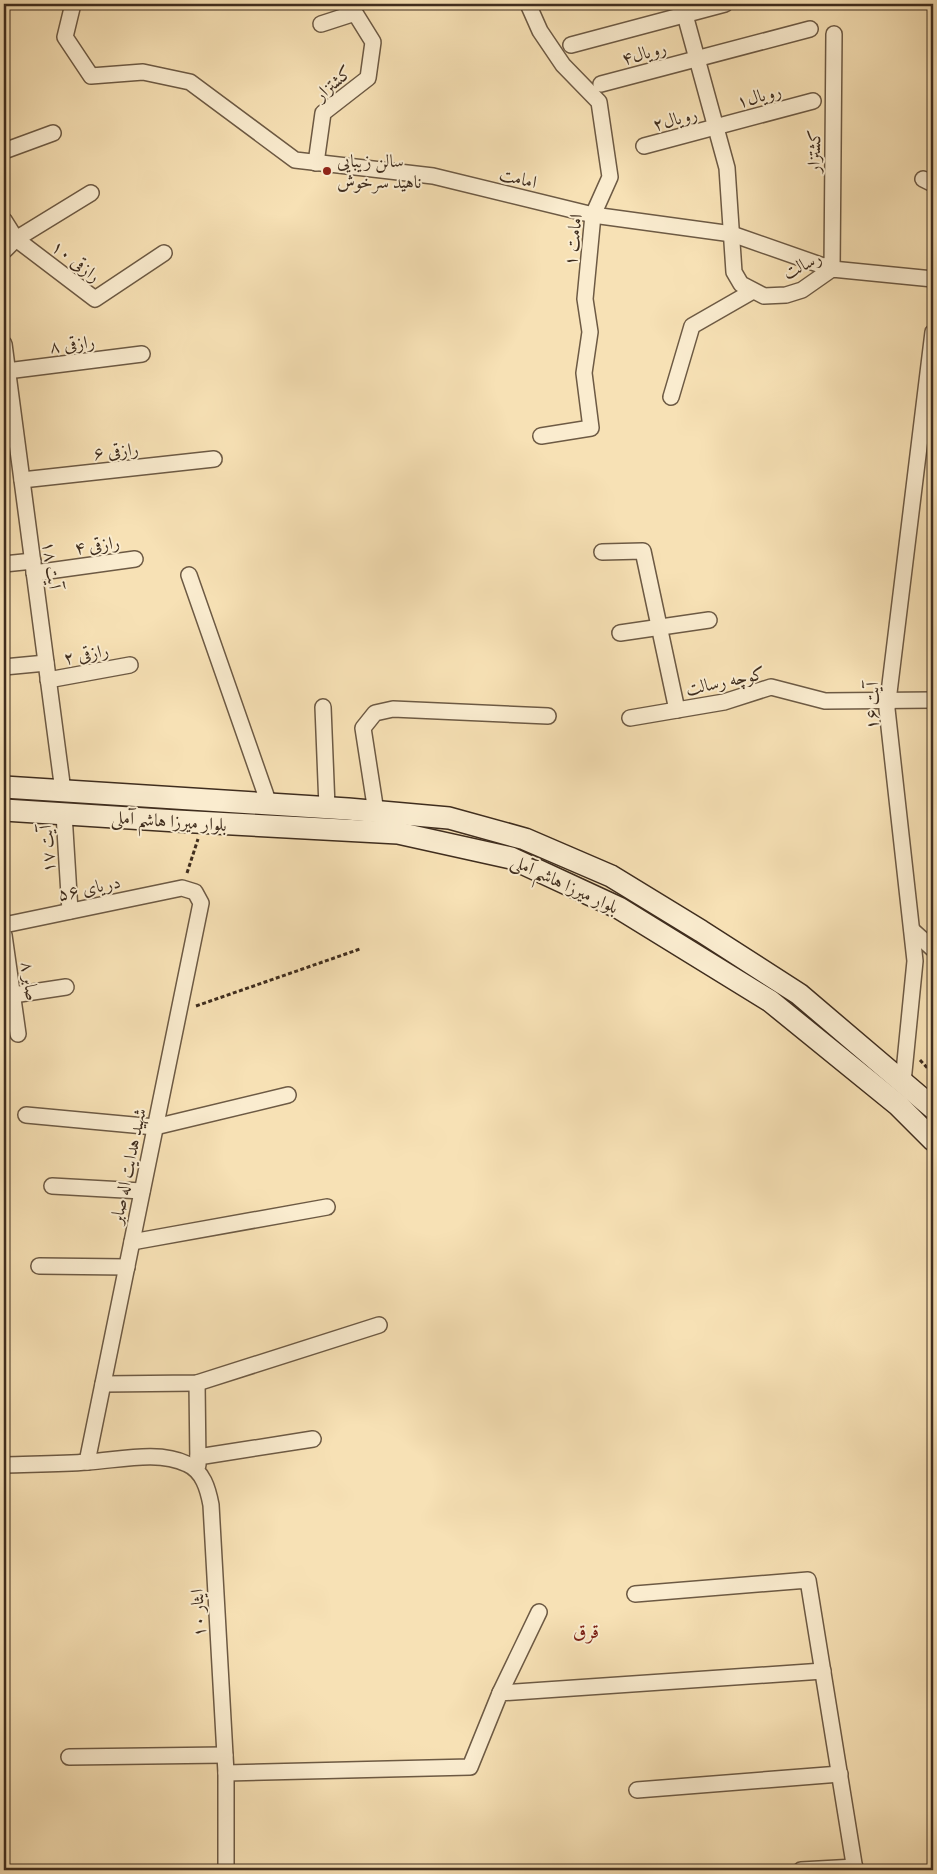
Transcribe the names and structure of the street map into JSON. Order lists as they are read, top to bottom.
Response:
{
  "streets": {
    "main road": ["بلوار میرزا هاشم آملی"],
    "street": [
      "رویال۴",
      "کشتزار",
      "رویال۱",
      "رویال۲",
      "امامت",
      "امامت ۱",
      "رازقی ۱۰",
      "رسالت",
      "رازقی ۸",
      "رازقی ۶",
      "رازقی ۴",
      "آیت ۱۸",
      "رازقی ۲",
      "کوچه رسالت",
      "آیت ۱۶",
      "آیت ۱۷",
      "دریای ۵۶",
      "صابر ۸",
      "شهید هدایت اله صابر",
      "ایثار ۱۰"
    ]
  },
  "crossings": [
    ["کشتزار", "امامت"],
    ["کشتزار", "رسالت"],
    ["رویال۱", "رویال۲"],
    ["امامت", "امامت ۱"],
    ["امامت", "رسالت"],
    ["رازقی ۸", "آیت ۱۸"],
    ["رازقی ۶", "آیت ۱۸"],
    ["رازقی ۴", "آیت ۱۸"],
    ["آیت ۱۸", "رازقی ۲"],
    ["آیت ۱۸", "بلوار میرزا هاشم آملی"],
    ["کوچه رسالت", "آیت ۱۶"],
    ["آیت ۱۶", "بلوار میرزا هاشم آملی"],
    ["بلوار میرزا هاشم آملی", "آیت ۱۷"],
    ["آیت ۱۷", "دریای ۵۶"],
    ["دریای ۵۶", "شهید هدایت اله صابر"]
  ],
  "districts": ["قرق"],
  "places": ["سالن زیبایی ناهید سرخوش"]
}
